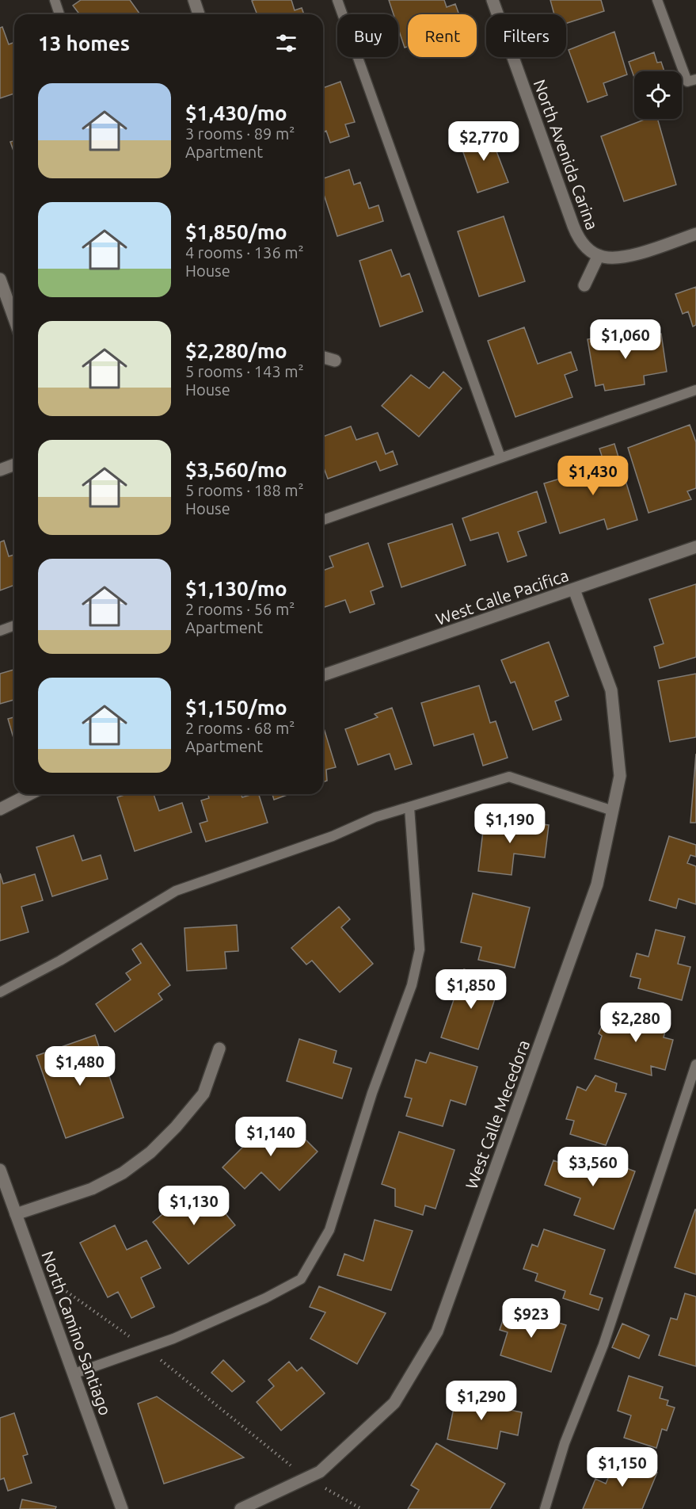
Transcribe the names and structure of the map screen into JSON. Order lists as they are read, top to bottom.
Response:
{
  "streets": {
    "street": [
      "North Avenida Carina",
      "West Calle Pacifica",
      "West Calle Mecedora",
      "North Camino Santiago"
    ]
  },
  "crossings": [
    ["West Calle Pacifica", "West Calle Mecedora"]
  ],
  "page": {
    "chip": ["Buy", "Rent", "Filters"],
    "heading": "13 homes",
    "list": [
      {
        "name": "$1,430/mo",
        "note": "3 rooms · 89 m² · Apartment"
      },
      {
        "name": "$1,850/mo",
        "note": "4 rooms · 136 m² · House"
      },
      {
        "name": "$2,280/mo",
        "note": "5 rooms · 143 m² · House"
      },
      {
        "name": "$3,560/mo",
        "note": "5 rooms · 188 m² · House"
      },
      {
        "name": "$1,130/mo",
        "note": "2 rooms · 56 m² · Apartment"
      },
      {
        "name": "$1,150/mo",
        "note": "2 rooms · 68 m² · Apartment"
      }
    ],
    "price": [
      "$2,770",
      "$1,060",
      "$1,430",
      "$1,190",
      "$1,850",
      "$2,280",
      "$1,480",
      "$1,140",
      "$3,560",
      "$1,130",
      "$923",
      "$1,290",
      "$1,150"
    ]
  }
}
